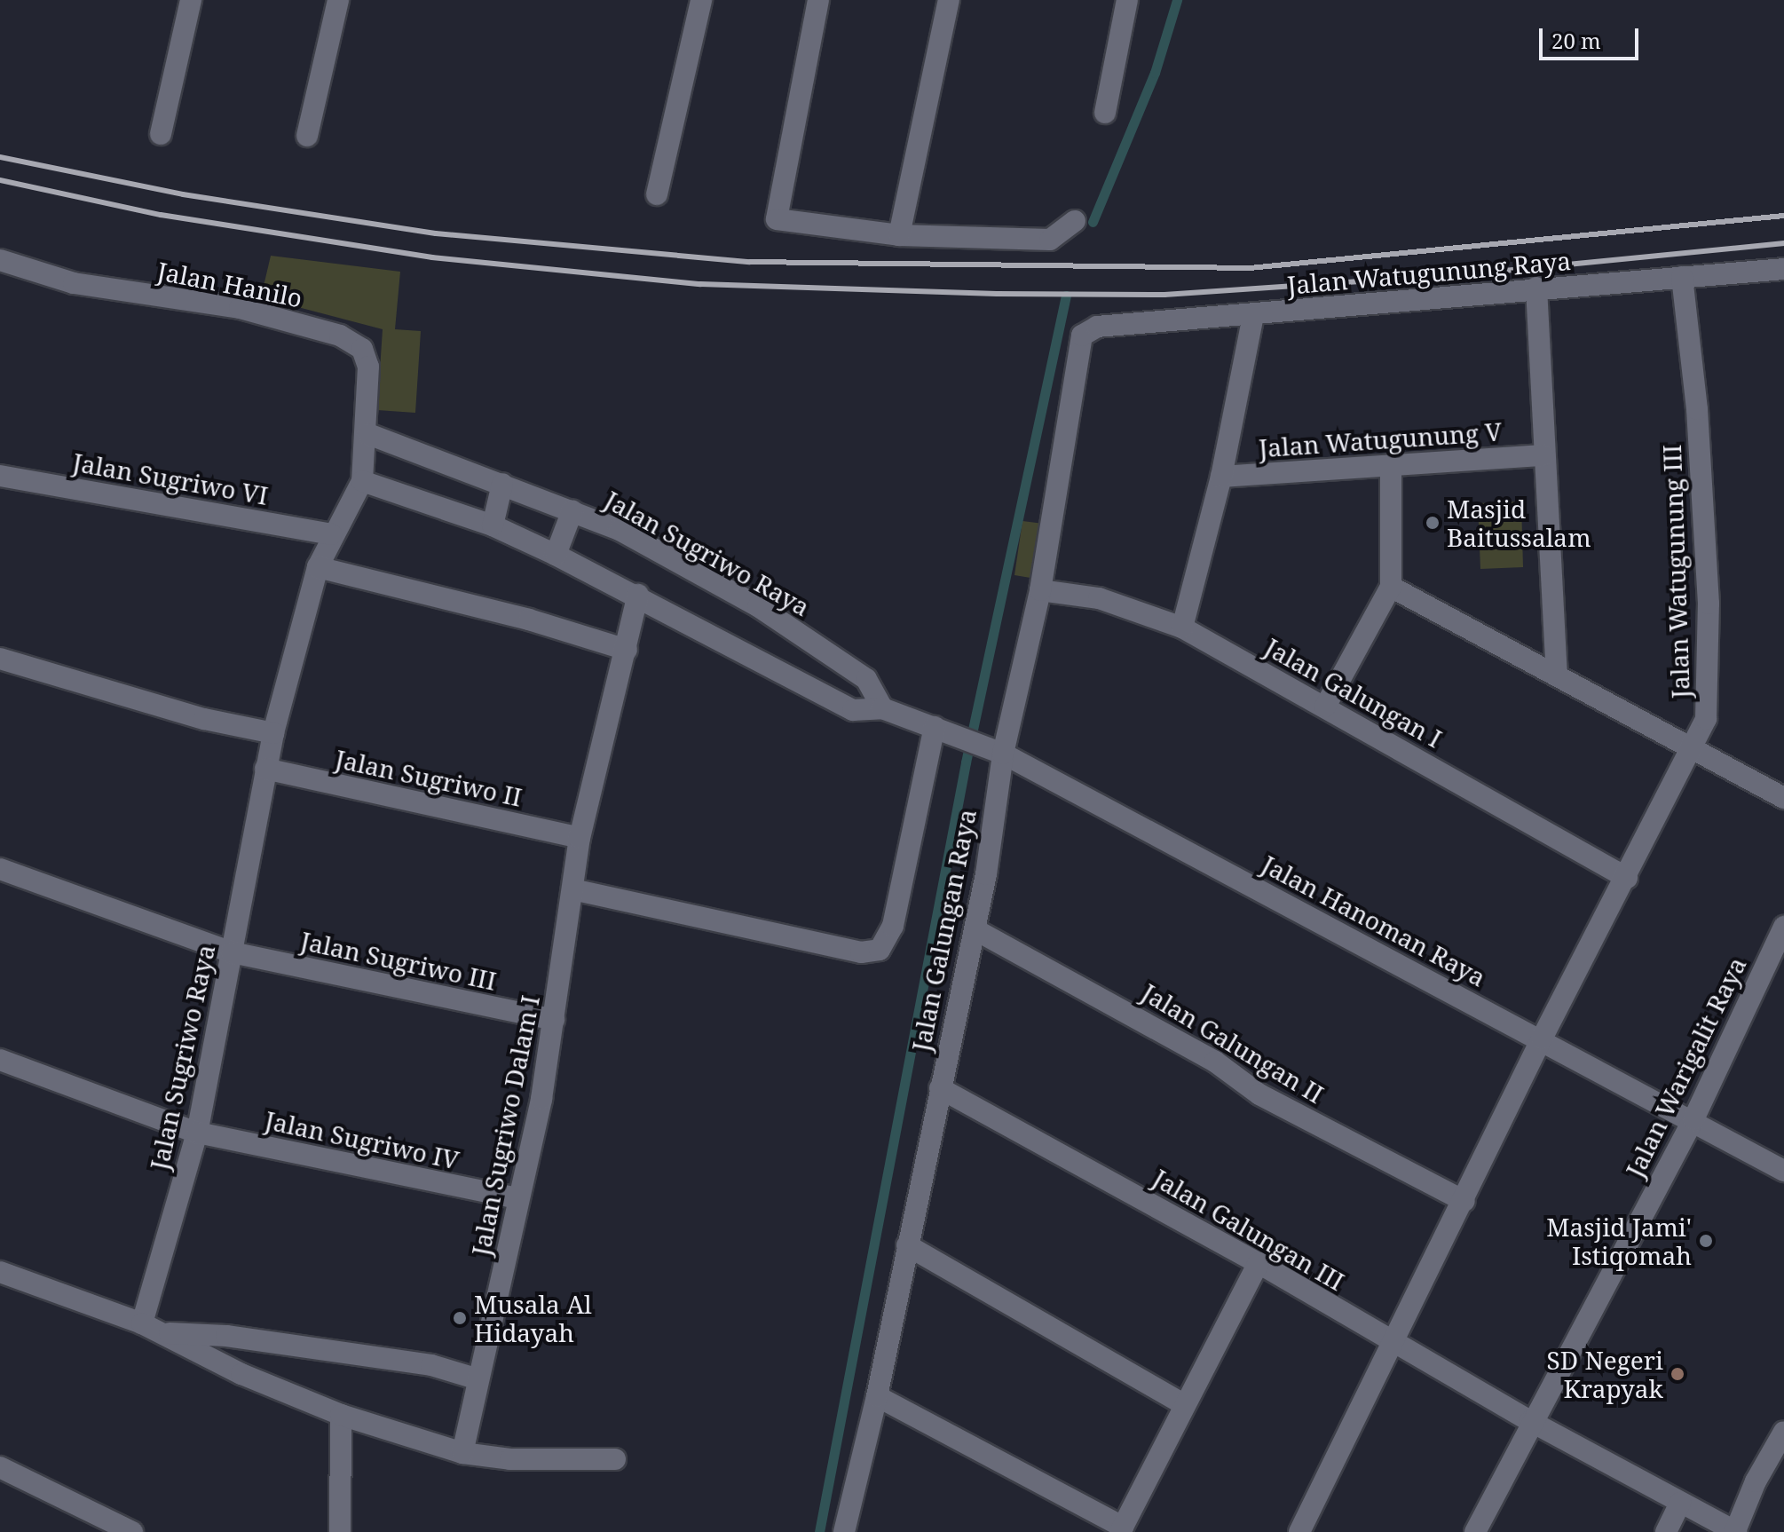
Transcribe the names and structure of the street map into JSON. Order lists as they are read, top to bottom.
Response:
{
  "streets": {
    "street": [
      "Jalan Watugunung Raya",
      "Jalan Hanilo",
      "Jalan Watugunung V",
      "Jalan Sugriwo VI",
      "Jalan Sugriwo Raya",
      "Jalan Watugunung III",
      "Jalan Galungan I",
      "Jalan Sugriwo II",
      "Jalan Hanoman Raya",
      "Jalan Galungan Raya",
      "Jalan Sugriwo III",
      "Jalan Galungan II",
      "Jalan Warigalit Raya",
      "Jalan Sugriwo Dalam I",
      "Jalan Sugriwo IV",
      "Jalan Galungan III"
    ]
  },
  "crossings": [
    ["Jalan Watugunung Raya", "Jalan Watugunung V"],
    ["Jalan Watugunung Raya", "Jalan Watugunung III"],
    ["Jalan Watugunung Raya", "Jalan Galungan Raya"],
    ["Jalan Hanilo", "Jalan Sugriwo Raya"],
    ["Jalan Watugunung V", "Jalan Galungan I"],
    ["Jalan Sugriwo VI", "Jalan Sugriwo Raya"],
    ["Jalan Sugriwo Raya", "Jalan Sugriwo II"],
    ["Jalan Sugriwo Raya", "Jalan Sugriwo III"],
    ["Jalan Sugriwo Raya", "Jalan Sugriwo IV"],
    ["Jalan Watugunung III", "Jalan Galungan I"],
    ["Jalan Watugunung III", "Jalan Hanoman Raya"],
    ["Jalan Galungan I", "Jalan Galungan Raya"],
    ["Jalan Sugriwo II", "Jalan Sugriwo Dalam I"],
    ["Jalan Hanoman Raya", "Jalan Galungan Raya"],
    ["Jalan Hanoman Raya", "Jalan Warigalit Raya"],
    ["Jalan Galungan Raya", "Jalan Galungan II"],
    ["Jalan Galungan Raya", "Jalan Galungan III"],
    ["Jalan Sugriwo III", "Jalan Sugriwo Dalam I"],
    ["Jalan Warigalit Raya", "Jalan Galungan III"],
    ["Jalan Sugriwo Dalam I", "Jalan Sugriwo IV"]
  ],
  "places": [
    "Masjid Baitussalam",
    "Masjid Jami' Istiqomah",
    "Musala Al Hidayah",
    "SD Negeri Krapyak"
  ],
  "scale_bar": "20 m"
}
